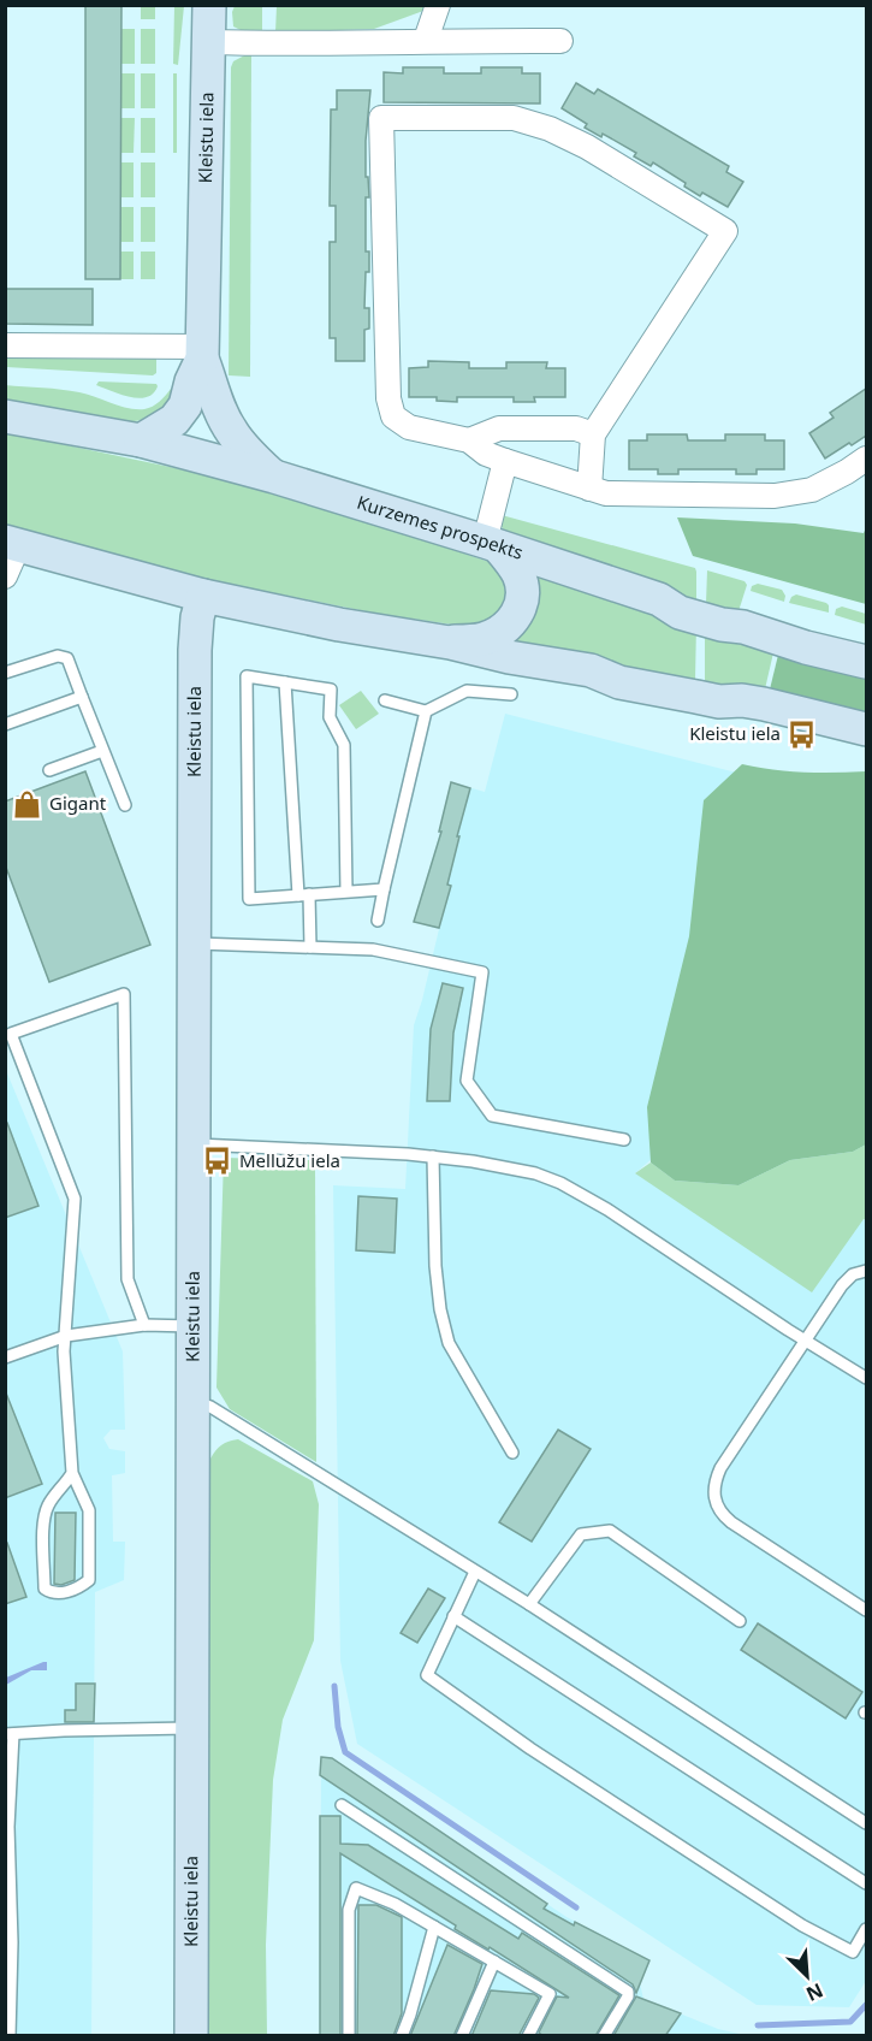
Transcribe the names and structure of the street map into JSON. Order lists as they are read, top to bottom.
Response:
{
  "streets": {
    "main road": ["Kleistu iela", "Kurzemes prospekts"]
  },
  "crossings": [
    ["Kleistu iela", "Kurzemes prospekts"]
  ],
  "places": {
    "bus stop": ["Kleistu iela", "Mellužu iela"],
    "shop": ["Gigant"]
  },
  "north": "bottom right"
}
